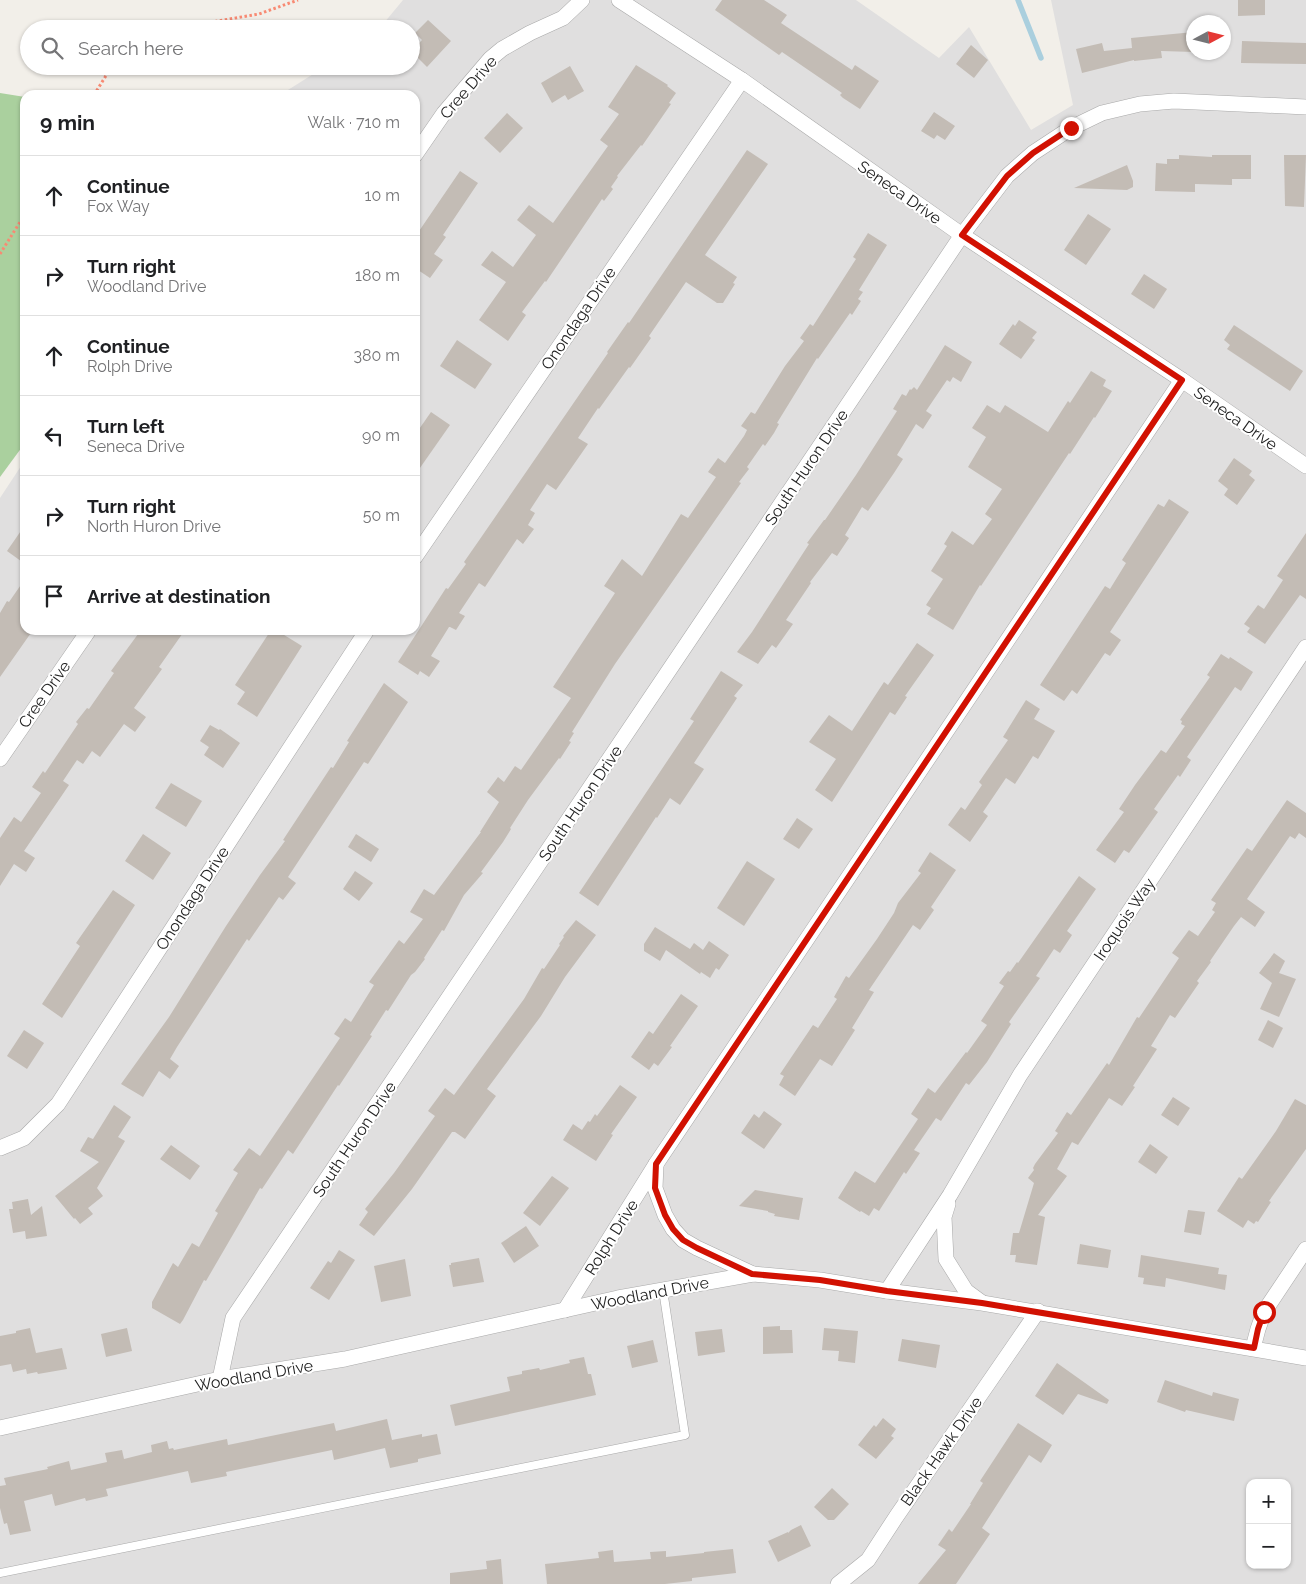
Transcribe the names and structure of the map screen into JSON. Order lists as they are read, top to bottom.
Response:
{
  "streets": {
    "street": [
      "Cree Drive",
      "Seneca Drive",
      "Onondaga Drive",
      "South Huron Drive",
      "Iroquois Way",
      "Rolph Drive",
      "Woodland Drive",
      "Black Hawk Drive"
    ]
  },
  "crossings": [
    ["Seneca Drive", "Onondaga Drive"],
    ["Seneca Drive", "South Huron Drive"],
    ["Seneca Drive", "Rolph Drive"],
    ["South Huron Drive", "Woodland Drive"],
    ["Iroquois Way", "Woodland Drive"],
    ["Rolph Drive", "Woodland Drive"],
    ["Woodland Drive", "Black Hawk Drive"]
  ],
  "north": "right",
  "page": {
    "search": "Search here",
    "heading": ["9 min", "Walk · 710 m"],
    "list": [
      ["Continue", "Fox Way", "10 m"],
      ["Turn right", "Woodland Drive", "180 m"],
      ["Continue", "Rolph Drive", "380 m"],
      ["Turn left", "Seneca Drive", "90 m"],
      ["Turn right", "North Huron Drive", "50 m"],
      "Arrive at destination"
    ],
    "map_buttons": ["+", "−"]
  }
}
